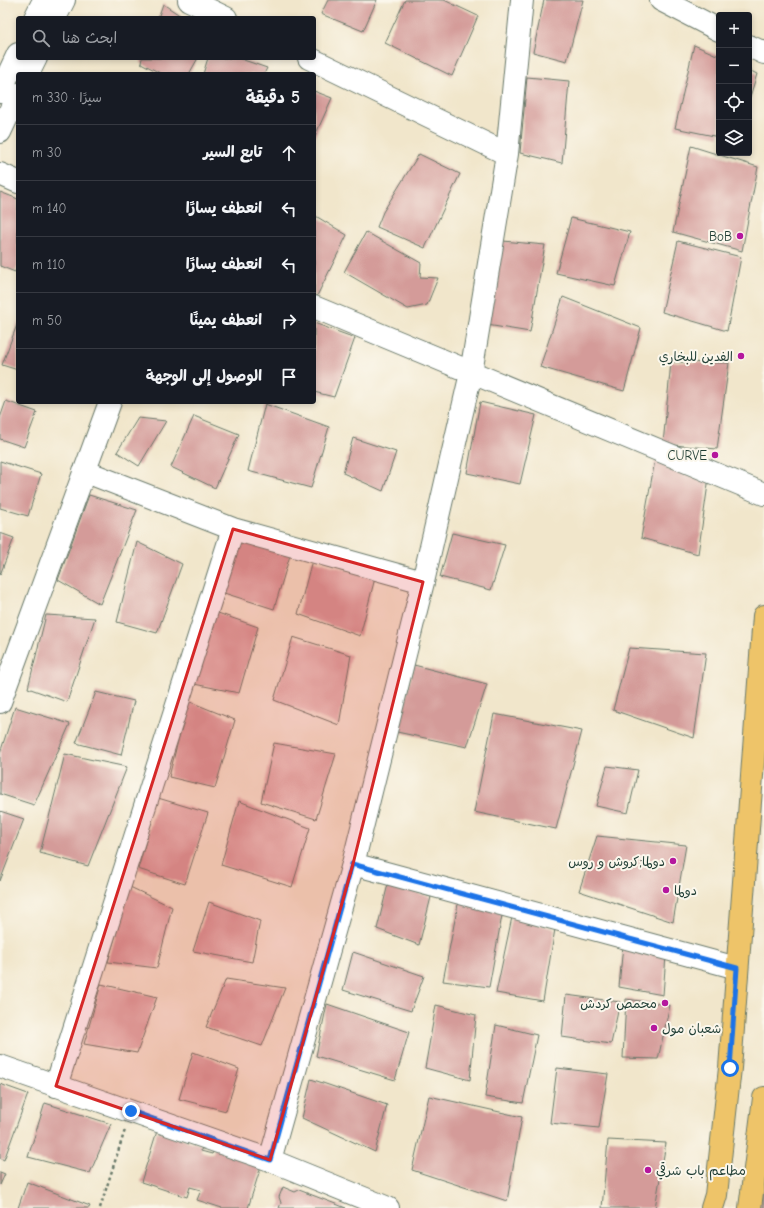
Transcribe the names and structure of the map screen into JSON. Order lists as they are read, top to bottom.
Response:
{
  "places": [
    "BoB",
    "الفدين للبخاري",
    "CURVE",
    "دولما;كروش و روس",
    "دولما",
    "محمص كردش",
    "شعبان مول",
    "مطاعم باب شرقي"
  ],
  "page": {
    "map_buttons": ["+", "−"],
    "search": "ابحث هنا",
    "heading": ["5 دقيقة", "سيرًا · 330 m"],
    "list": [
      ["تابع السير", "30 m"],
      ["انعطف يسارًا", "140 m"],
      ["انعطف يسارًا", "110 m"],
      ["انعطف يمينًا", "50 m"],
      "الوصول إلى الوجهة"
    ]
  }
}
